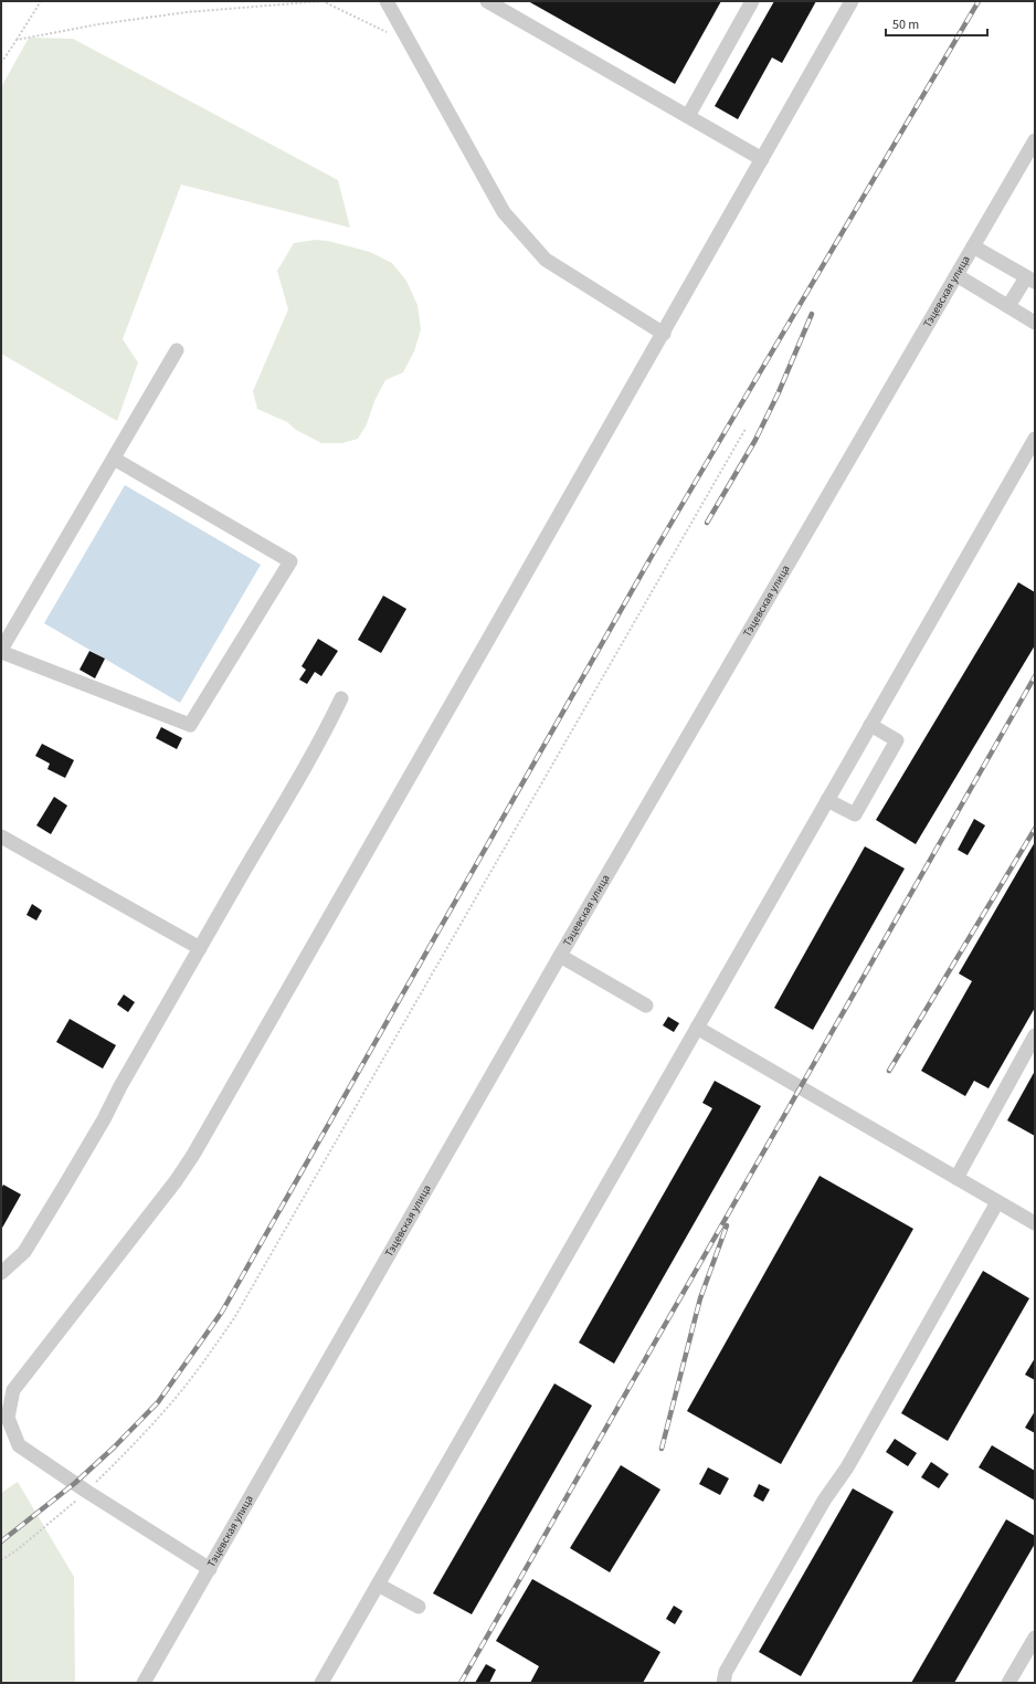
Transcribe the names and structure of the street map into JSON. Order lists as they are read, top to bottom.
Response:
{
  "streets": {
    "street": ["Тэцевская улица"]
  },
  "scale_bar": "50 m"
}
